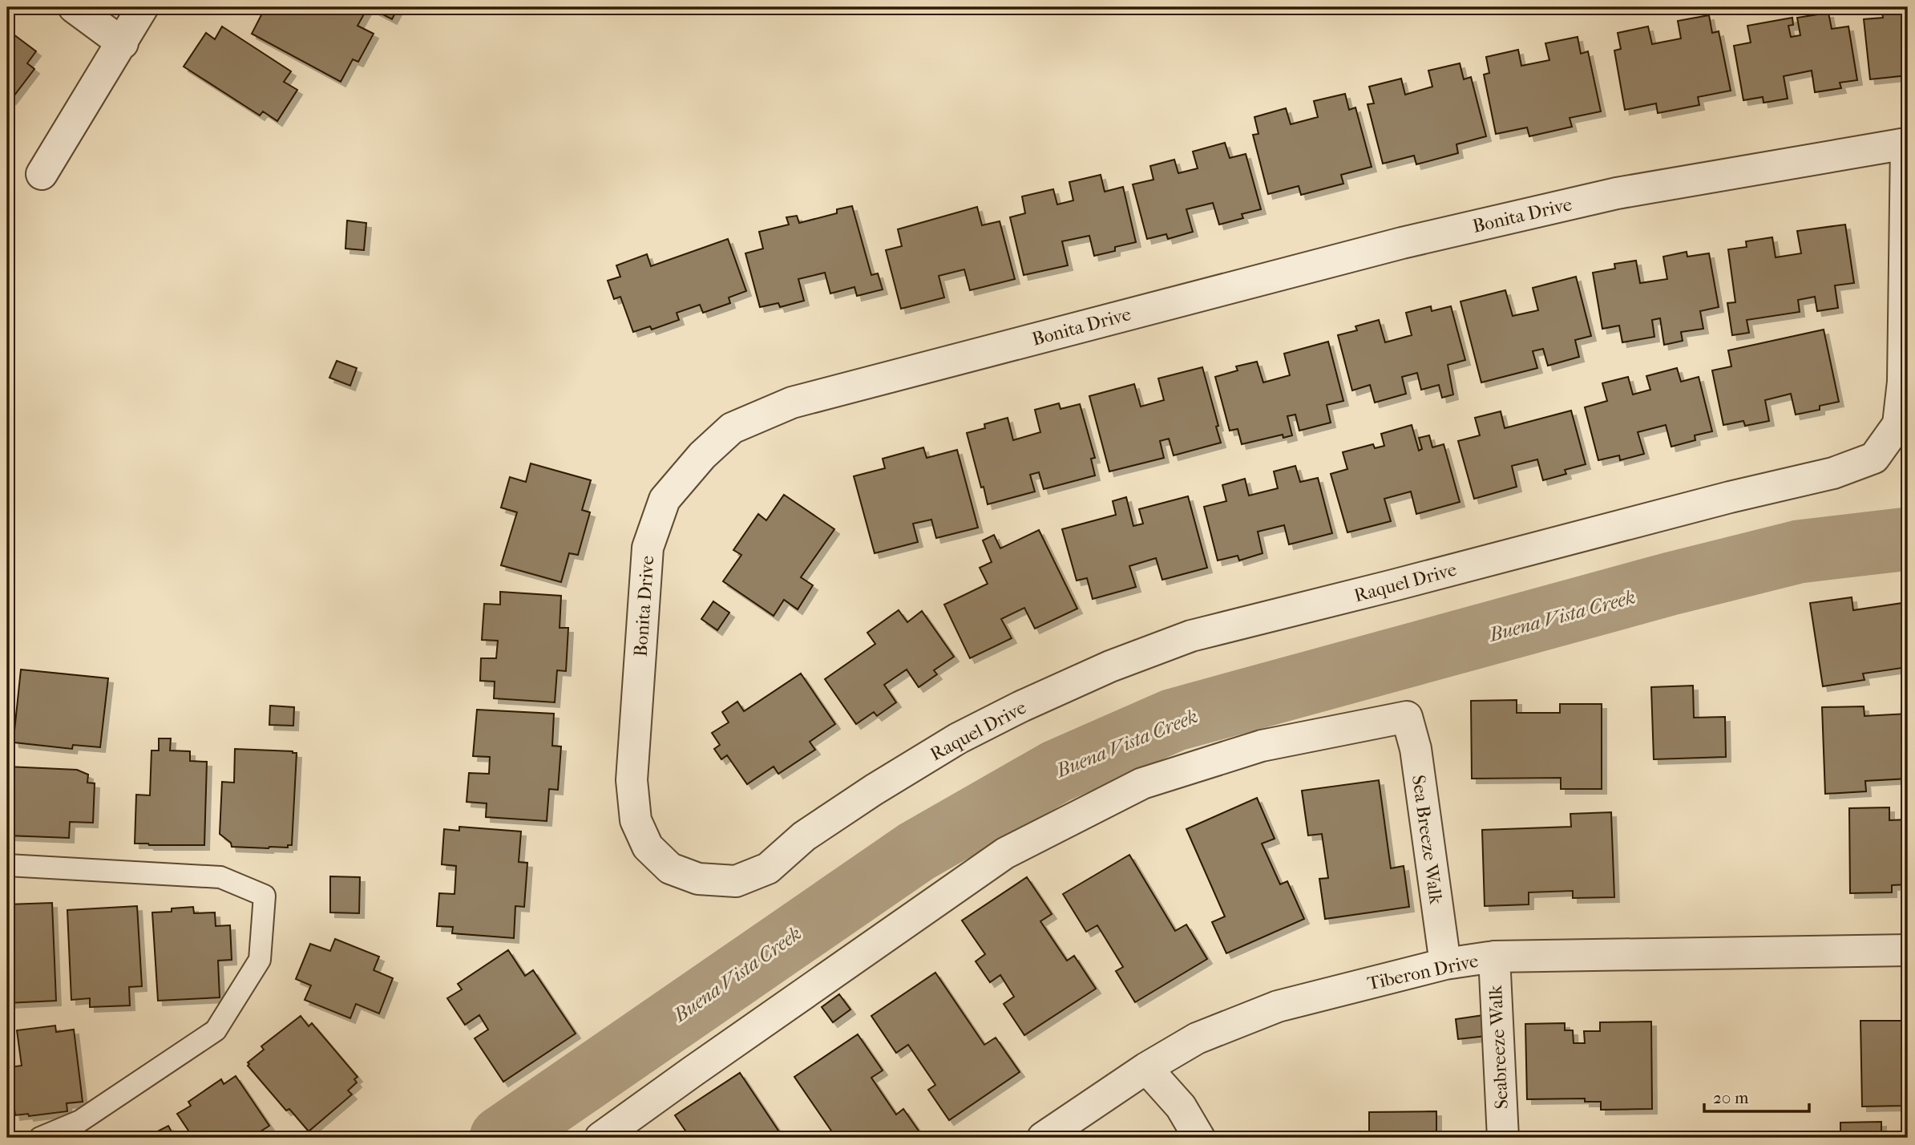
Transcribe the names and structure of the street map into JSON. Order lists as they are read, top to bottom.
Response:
{
  "streets": {
    "street": [
      "Bonita Drive",
      "Raquel Drive",
      "Sea Breeze Walk",
      "Tiberon Drive",
      "Seabreeze Walk"
    ]
  },
  "crossings": [
    ["Bonita Drive", "Raquel Drive"],
    ["Sea Breeze Walk", "Tiberon Drive"],
    ["Tiberon Drive", "Seabreeze Walk"]
  ],
  "water": ["Buena Vista Creek"],
  "scale_bar": "20 m"
}
